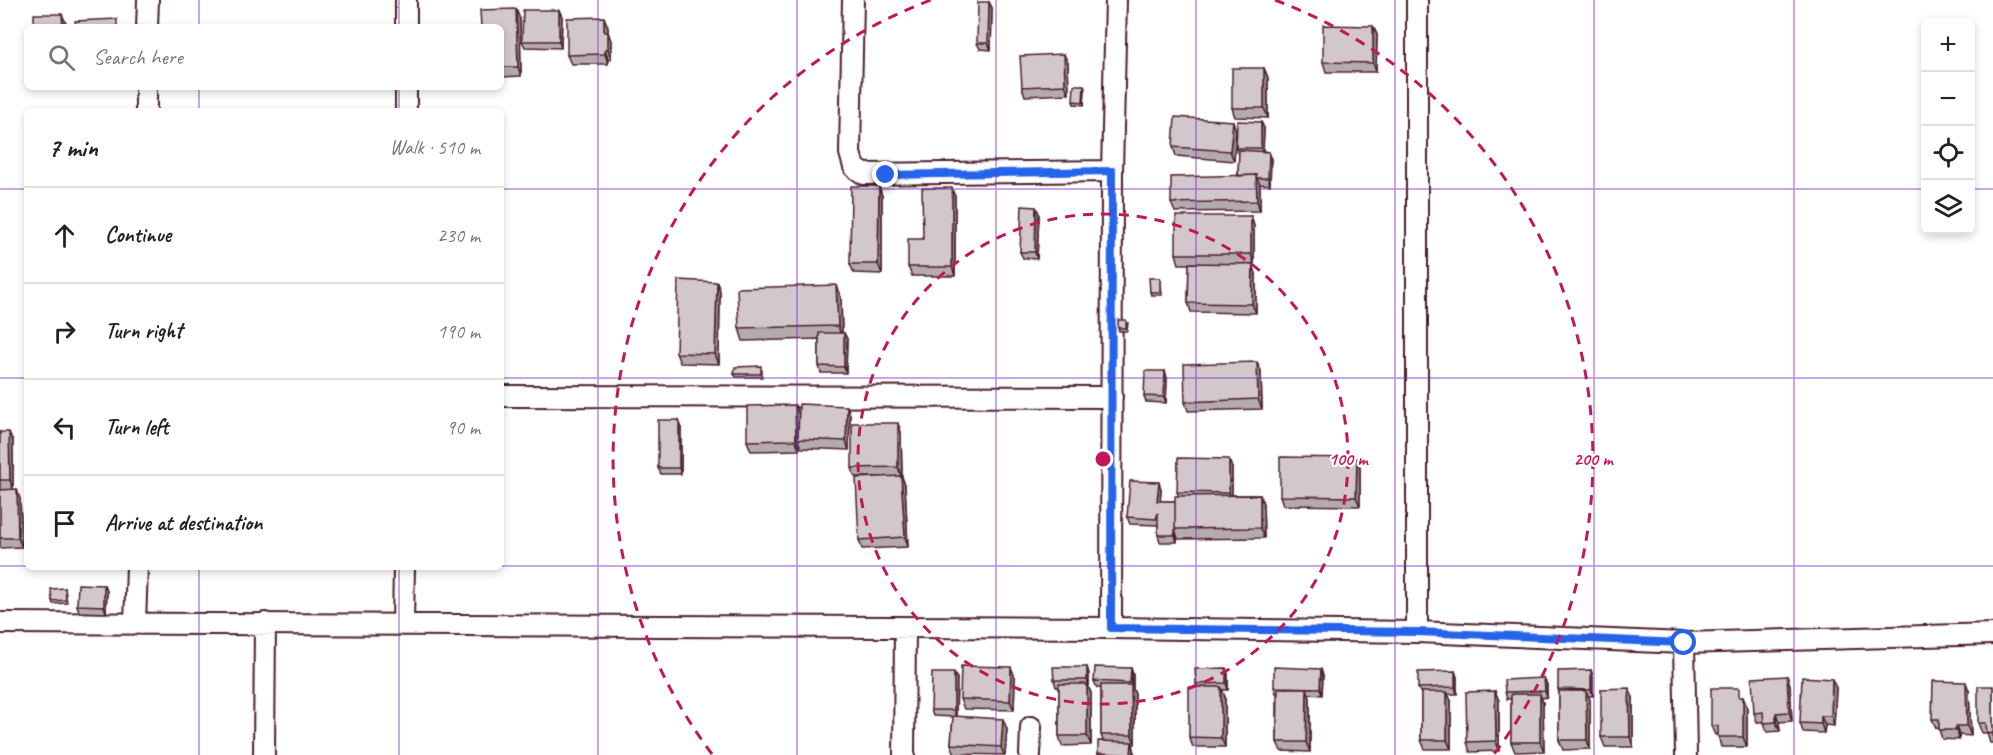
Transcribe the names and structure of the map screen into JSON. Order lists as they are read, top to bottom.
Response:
{
  "page": {
    "map_buttons": ["+", "−"],
    "search": "Search here",
    "heading": ["7 min", "Walk · 510 m"],
    "list": [
      ["Continue", "230 m"],
      ["Turn right", "190 m"],
      ["Turn left", "90 m"],
      "Arrive at destination"
    ]
  },
  "rings": ["100 m", "200 m"]
}
